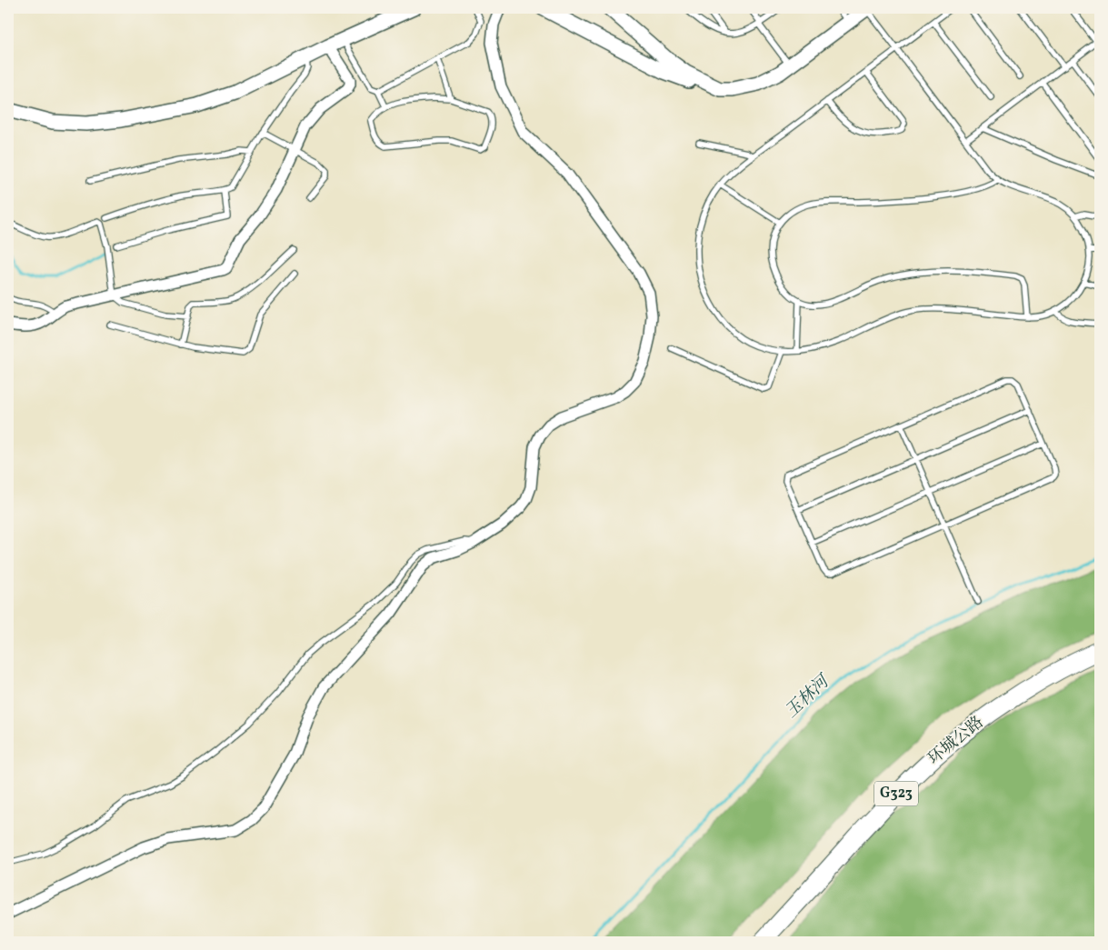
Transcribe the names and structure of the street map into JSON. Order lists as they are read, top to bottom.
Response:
{
  "streets": {
    "highway": ["环城公路", "G323"]
  },
  "water": ["玉林河"]
}
